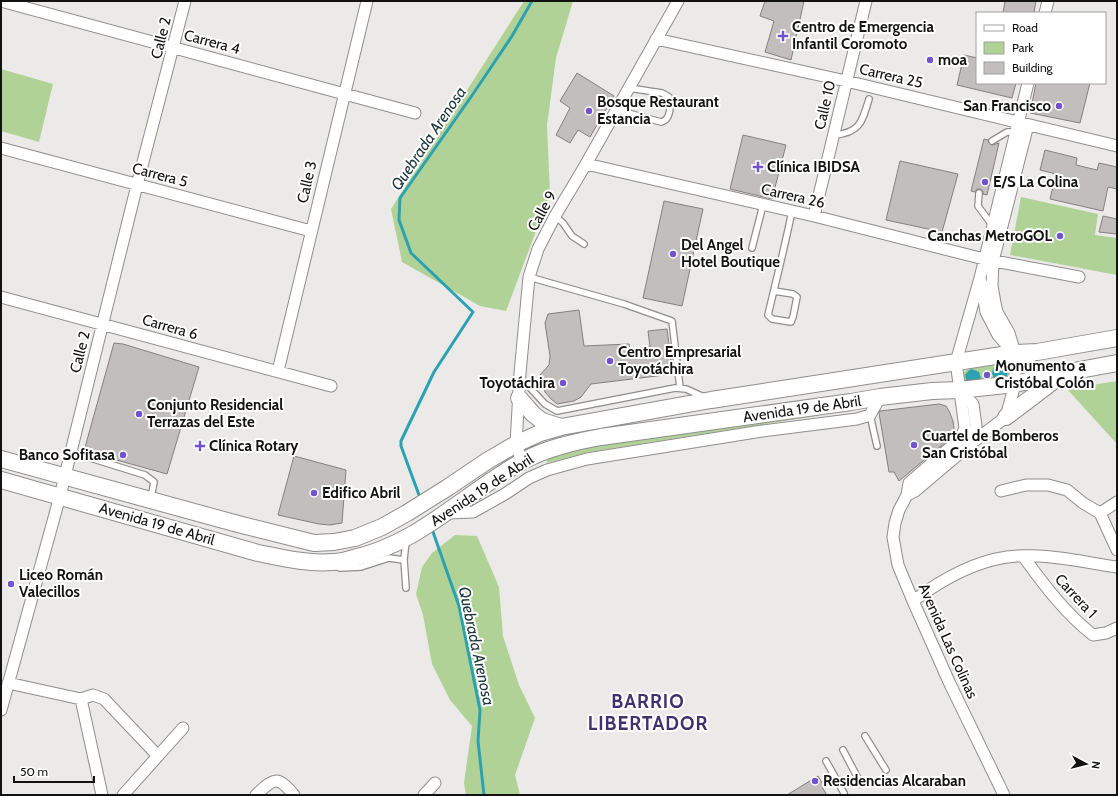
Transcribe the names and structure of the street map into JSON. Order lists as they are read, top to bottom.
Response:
{
  "streets": {
    "main road": ["Avenida 19 de Abril"],
    "street": [
      "Calle 2",
      "Carrera 4",
      "Carrera 25",
      "Calle 10",
      "Carrera 5",
      "Calle 3",
      "Carrera 26",
      "Calle 9",
      "Carrera 6",
      "Carrera 1",
      "Avenida Las Colinas"
    ]
  },
  "crossings": [
    ["Calle 2", "Carrera 4"],
    ["Calle 2", "Carrera 5"],
    ["Calle 2", "Carrera 6"],
    ["Calle 2", "Avenida 19 de Abril"],
    ["Carrera 4", "Calle 3"],
    ["Carrera 25", "Calle 10"],
    ["Carrera 25", "Calle 9"],
    ["Calle 10", "Carrera 26"],
    ["Carrera 5", "Calle 3"],
    ["Calle 3", "Carrera 6"],
    ["Carrera 26", "Calle 9"],
    ["Calle 9", "Avenida 19 de Abril"],
    ["Avenida 19 de Abril", "Avenida Las Colinas"]
  ],
  "districts": ["BARRIO LIBERTADOR"],
  "water": ["Quebrada Arenosa"],
  "places": {
    "health": ["Centro de Emergencia Infantil Coromoto", "Clínica IBIDSA", "Clínica Rotary"],
    "other": [
      "moa",
      "San Francisco",
      "Bosque Restaurant Estancia",
      "E/S La Colina",
      "Canchas MetroGOL",
      "Del Angel Hotel Boutique",
      "Centro Empresarial Toyotáchira",
      "Monumento a Cristóbal Colón",
      "Toyotáchira",
      "Conjunto Residencial Terrazas del Este",
      "Cuartel de Bomberos San Cristóbal",
      "Banco Sofitasa",
      "Edifico Abril",
      "Liceo Román Valecillos",
      "Residencias Alcaraban"
    ]
  },
  "legend": ["Road", "Park", "Building"],
  "scale_bar": "50 m",
  "north": "right"
}
